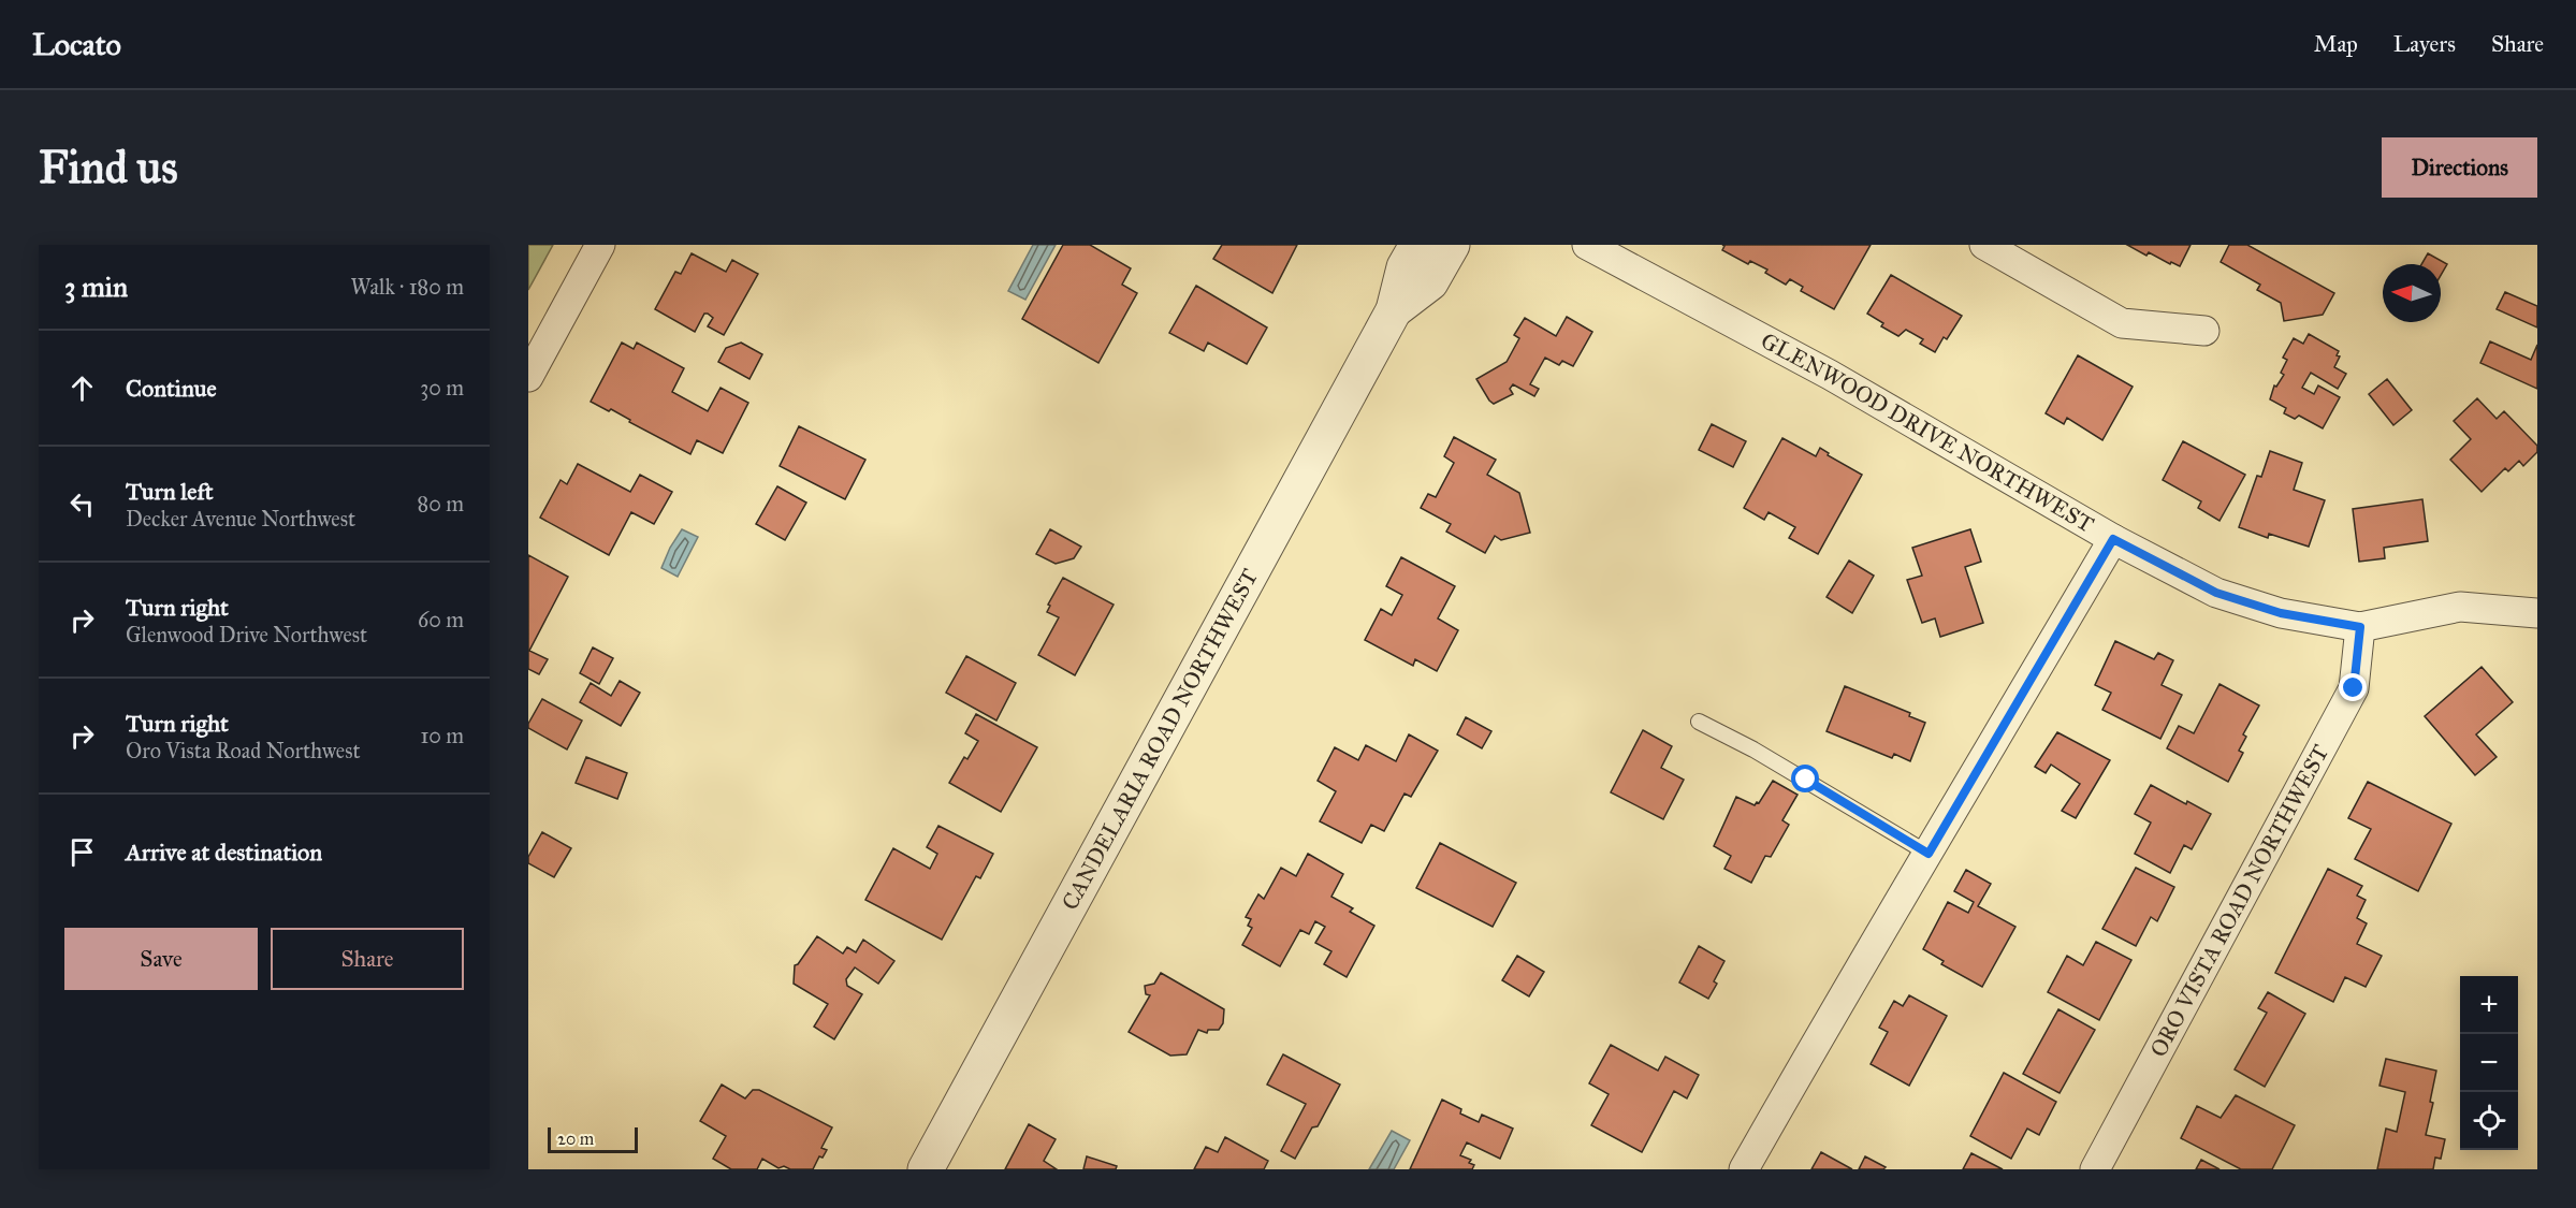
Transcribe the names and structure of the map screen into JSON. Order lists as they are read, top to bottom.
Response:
{
  "streets": {
    "street": ["GLENWOOD DRIVE NORTHWEST", "CANDELARIA ROAD NORTHWEST", "ORO VISTA ROAD NORTHWEST"]
  },
  "crossings": [
    ["GLENWOOD DRIVE NORTHWEST", "ORO VISTA ROAD NORTHWEST"]
  ],
  "scale_bar": "20 m",
  "north": "left",
  "page": {
    "header": "Locato",
    "nav": ["Map", "Layers", "Share"],
    "buttons": [
      "Directions",
      ["Save", "Share"]
    ],
    "title": "Find us",
    "heading": ["3 min", "Walk · 180 m"],
    "list": [
      ["Continue", "30 m"],
      ["Turn left", "Decker Avenue Northwest", "80 m"],
      ["Turn right", "Glenwood Drive Northwest", "60 m"],
      ["Turn right", "Oro Vista Road Northwest", "10 m"],
      "Arrive at destination"
    ],
    "map_buttons": ["+", "−"],
    "scale": "20 m"
  }
}
